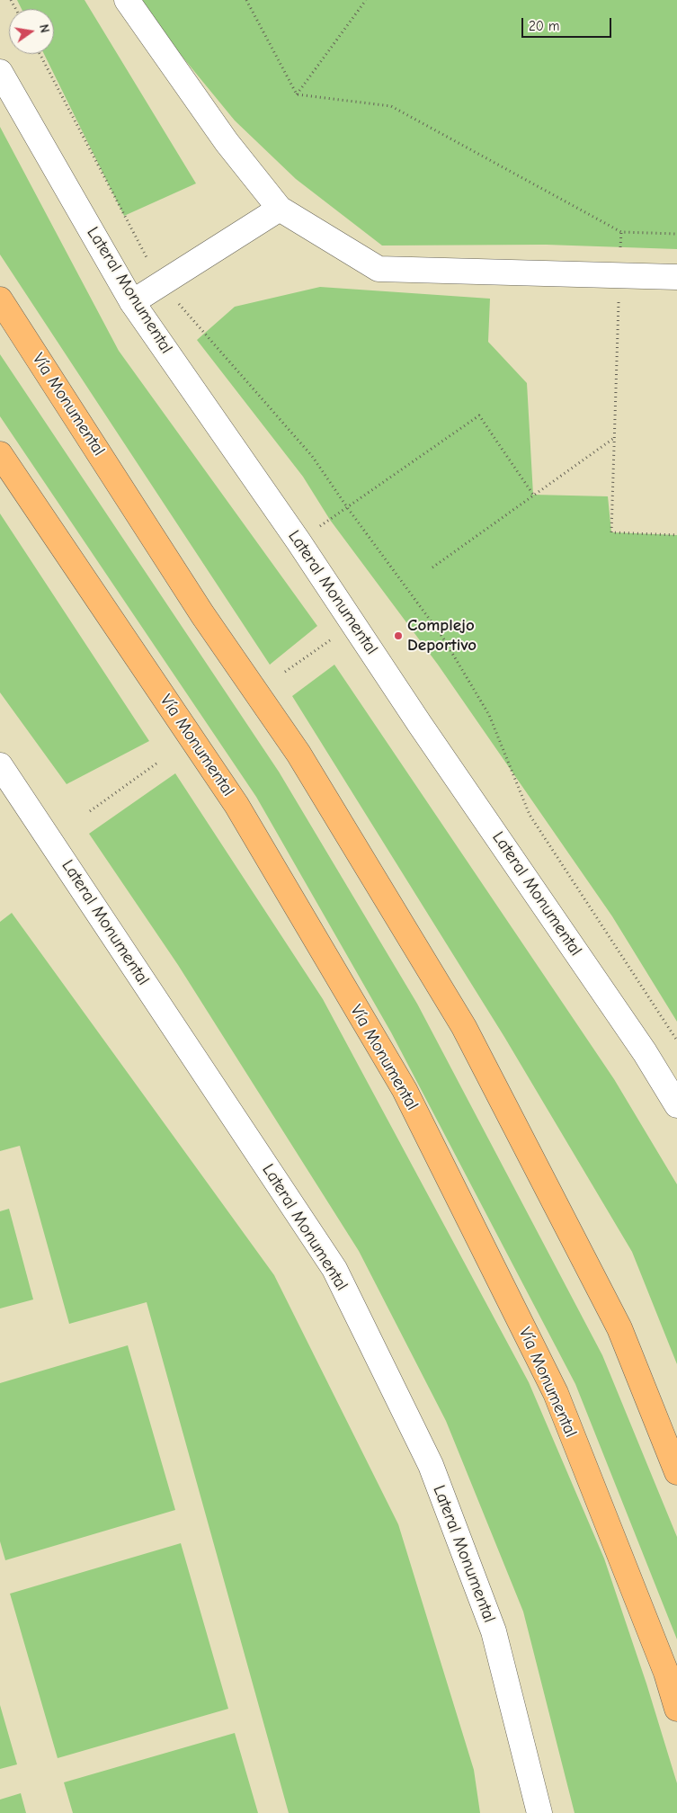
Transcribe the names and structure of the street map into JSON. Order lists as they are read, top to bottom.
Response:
{
  "streets": {
    "highway": ["Vía Monumental"],
    "street": ["Lateral Monumental"]
  },
  "places": ["Complejo Deportivo"],
  "scale_bar": "20 m",
  "north": "right"
}
